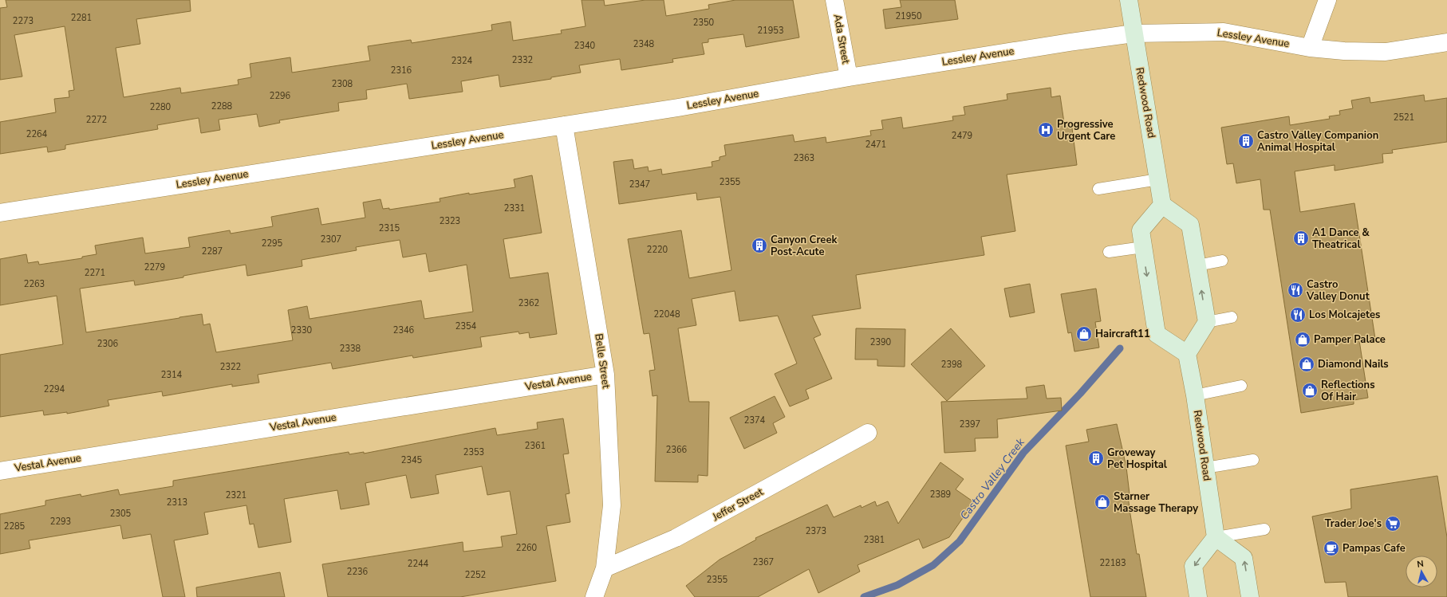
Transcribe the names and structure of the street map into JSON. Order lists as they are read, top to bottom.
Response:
{
  "streets": {
    "main road": ["Redwood Road"],
    "street": [
      "Lessley Avenue",
      "Ada Street",
      "Belle Street",
      "Vestal Avenue",
      "Jeffer Street"
    ]
  },
  "crossings": [
    ["Lessley Avenue", "Ada Street"],
    ["Lessley Avenue", "Redwood Road"],
    ["Lessley Avenue", "Belle Street"],
    ["Belle Street", "Vestal Avenue"],
    ["Belle Street", "Jeffer Street"]
  ],
  "water": ["Castro Valley Creek"],
  "places": {
    "hospital": ["Progressive Urgent Care"],
    "building": [
      "Castro Valley Companion Animal Hospital",
      "A1 Dance & Theatrical",
      "Canyon Creek Post-Acute",
      "Groveway Pet Hospital"
    ],
    "restaurant": ["Castro Valley Donut", "Los Molcajetes"],
    "shop": [
      "Haircraft11",
      "Pamper Palace",
      "Diamond Nails",
      "Reflections Of Hair",
      "Starner Massage Therapy"
    ],
    "supermarket": ["Trader Joe's"],
    "cafe": ["Pampas Cafe"]
  },
  "house_numbers": [
    "21950",
    "2281",
    "2273",
    "2350",
    "21953",
    "2348",
    "2340",
    "2332",
    "2324",
    "2316",
    "2308",
    "2296",
    "2288",
    "2280",
    "2521",
    "2272",
    "2264",
    "2479",
    "2471",
    "2363",
    "2355",
    "2347",
    "2331",
    "2323",
    "2315",
    "2307",
    "2295",
    "2220",
    "2287",
    "2279",
    "2271",
    "2263",
    "2362",
    "22048",
    "2354",
    "2330",
    "2346",
    "2390",
    "2306",
    "2338",
    "2398",
    "2322",
    "2314",
    "2294",
    "2374",
    "2397",
    "2361",
    "2366",
    "2353",
    "2345",
    "2389",
    "2321",
    "2313",
    "2305",
    "2293",
    "2285",
    "2373",
    "2381",
    "2260",
    "2367",
    "22183",
    "2244",
    "2236",
    "2252",
    "2355"
  ],
  "north": "top"
}
